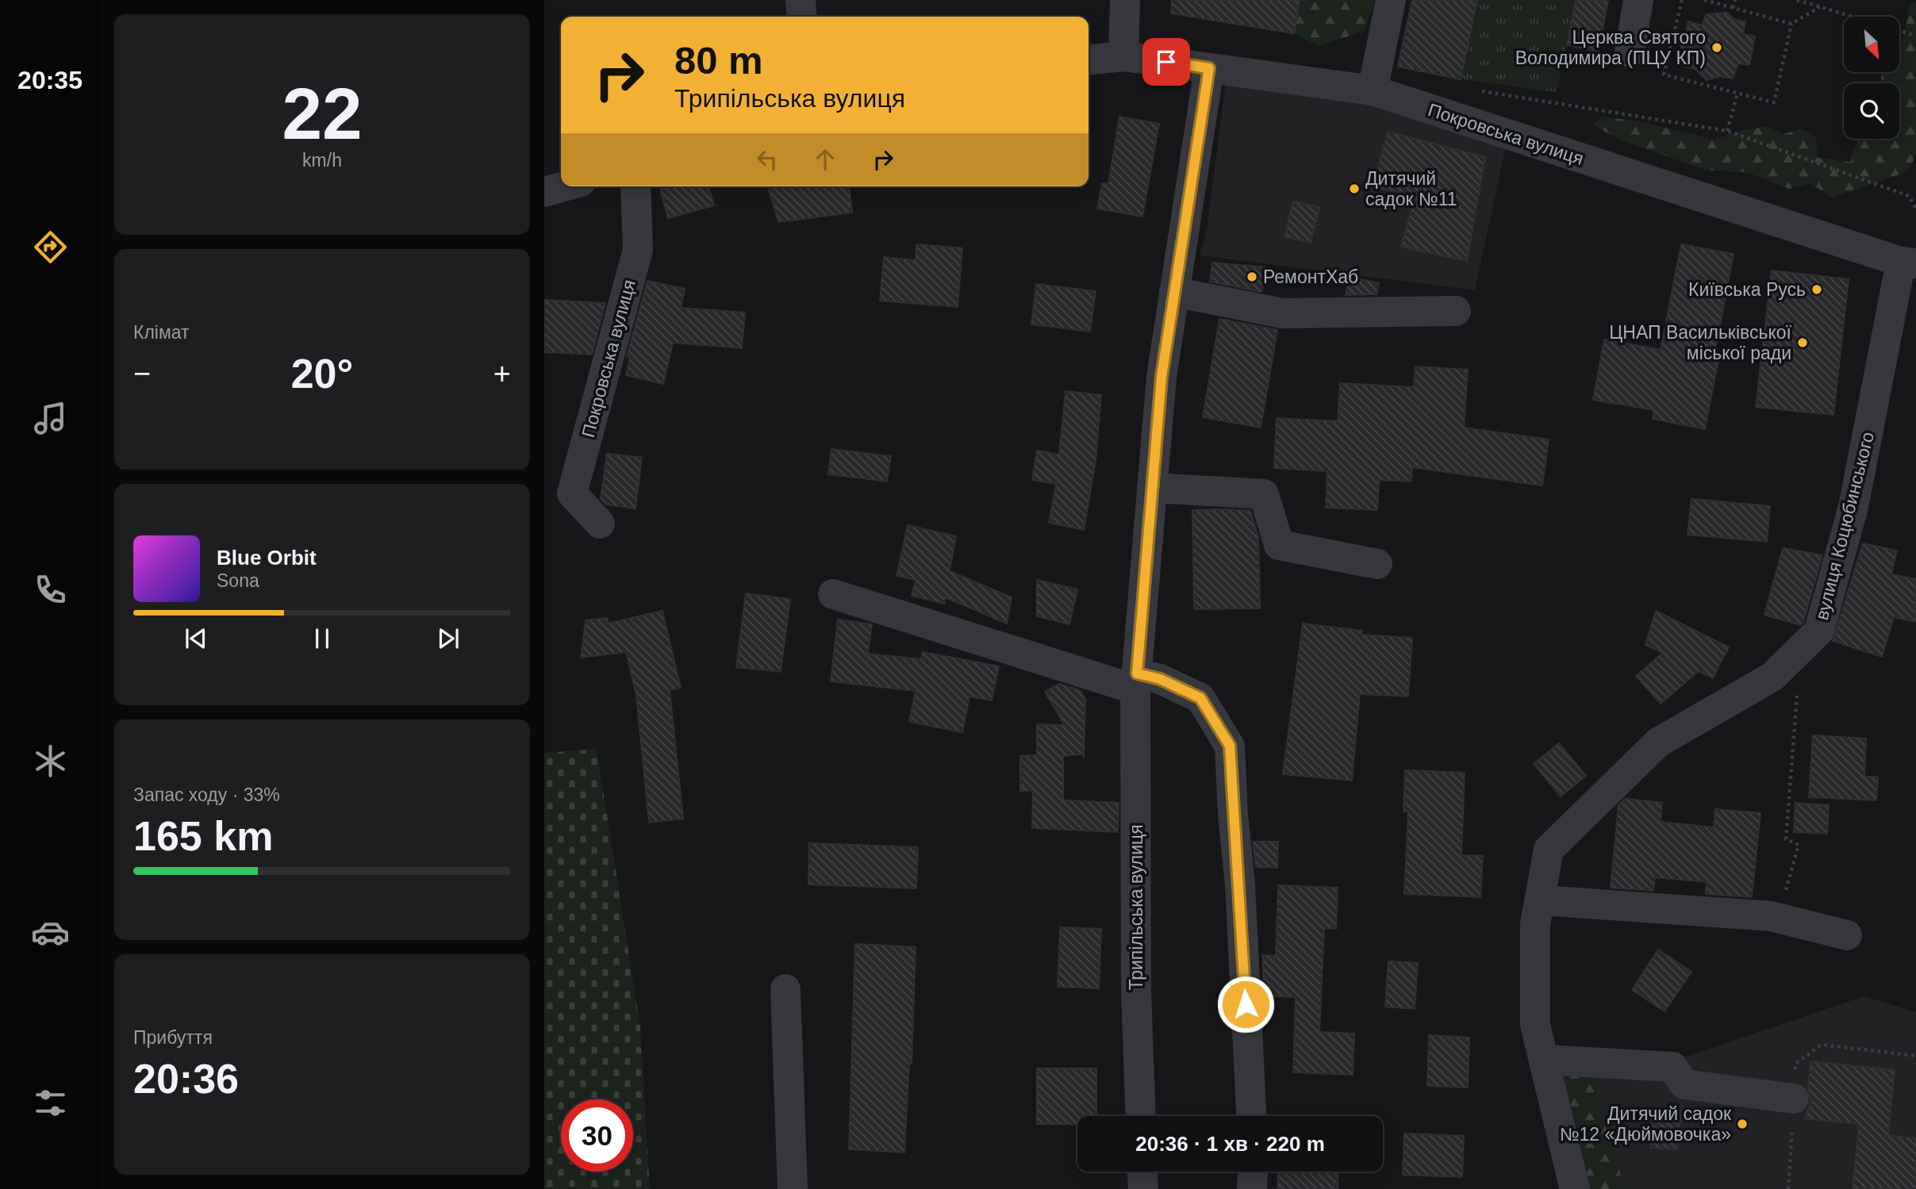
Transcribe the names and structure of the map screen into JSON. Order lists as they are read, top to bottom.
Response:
{
  "streets": {
    "street": ["Покровська вулиця", "вулиця Коцюбинського", "Трипільська вулиця"]
  },
  "crossings": [
    ["Покровська вулиця", "вулиця Коцюбинського"],
    ["Покровська вулиця", "Трипільська вулиця"]
  ],
  "places": [
    "Церква Святого Володимира (ПЦУ КП)",
    "Дитячий садок №11",
    "РемонтХаб",
    "Київська Русь",
    "ЦНАП Васильківської міської ради",
    "Дитячий садок №12 «Дюймовочка»"
  ],
  "north": "bottom right",
  "page": {
    "tabs": "20:35",
    "tile": [
      ["22", "km/h"],
      "Клімат",
      ["Запас ходу · 33%", "165 km"],
      ["Прибуття", "20:36"]
    ],
    "turn": ["80 m", "Трипільська вулиця"],
    "heat": ["−", "20°", "+"],
    "song": ["Blue Orbit", "Sona"],
    "limit": "30",
    "trip": "20:36 · 1 хв · 220 m"
  }
}
